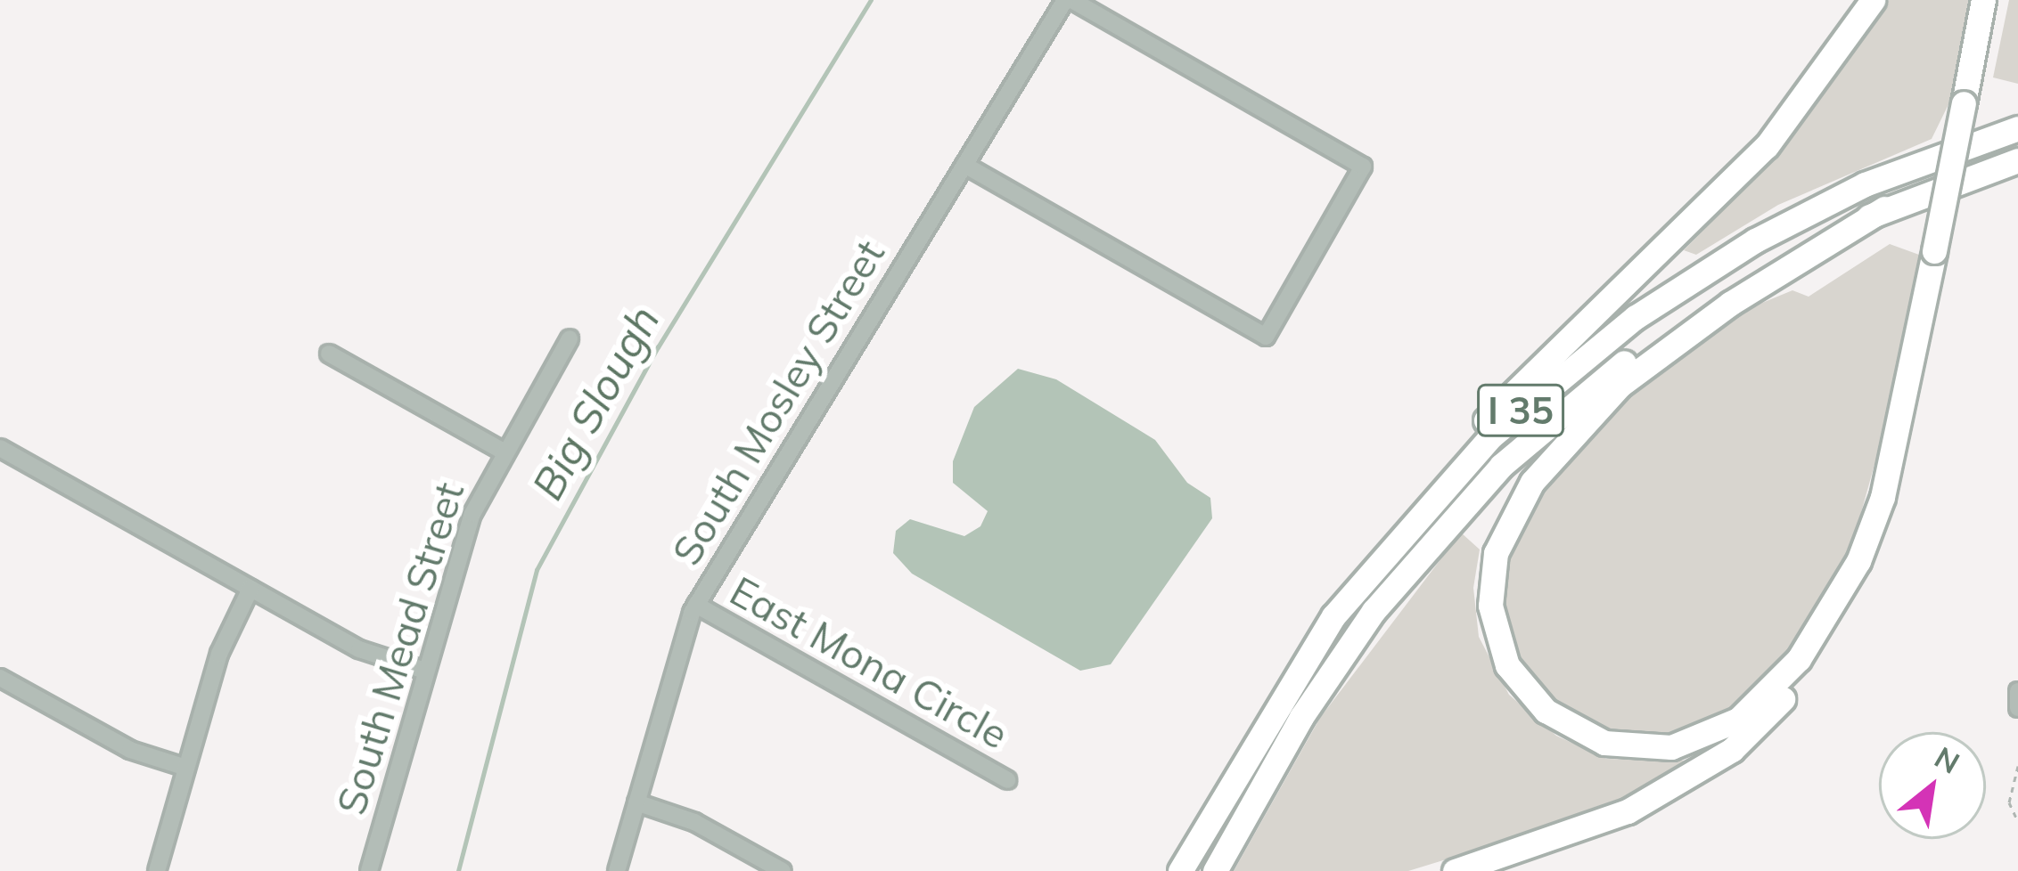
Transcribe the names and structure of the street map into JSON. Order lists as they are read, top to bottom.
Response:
{
  "streets": {
    "highway": ["I 35"],
    "street": ["South Mosley Street", "South Mead Street", "East Mona Circle"]
  },
  "crossings": [
    ["South Mosley Street", "East Mona Circle"]
  ],
  "water": ["Big Slough"],
  "north": "top right"
}
